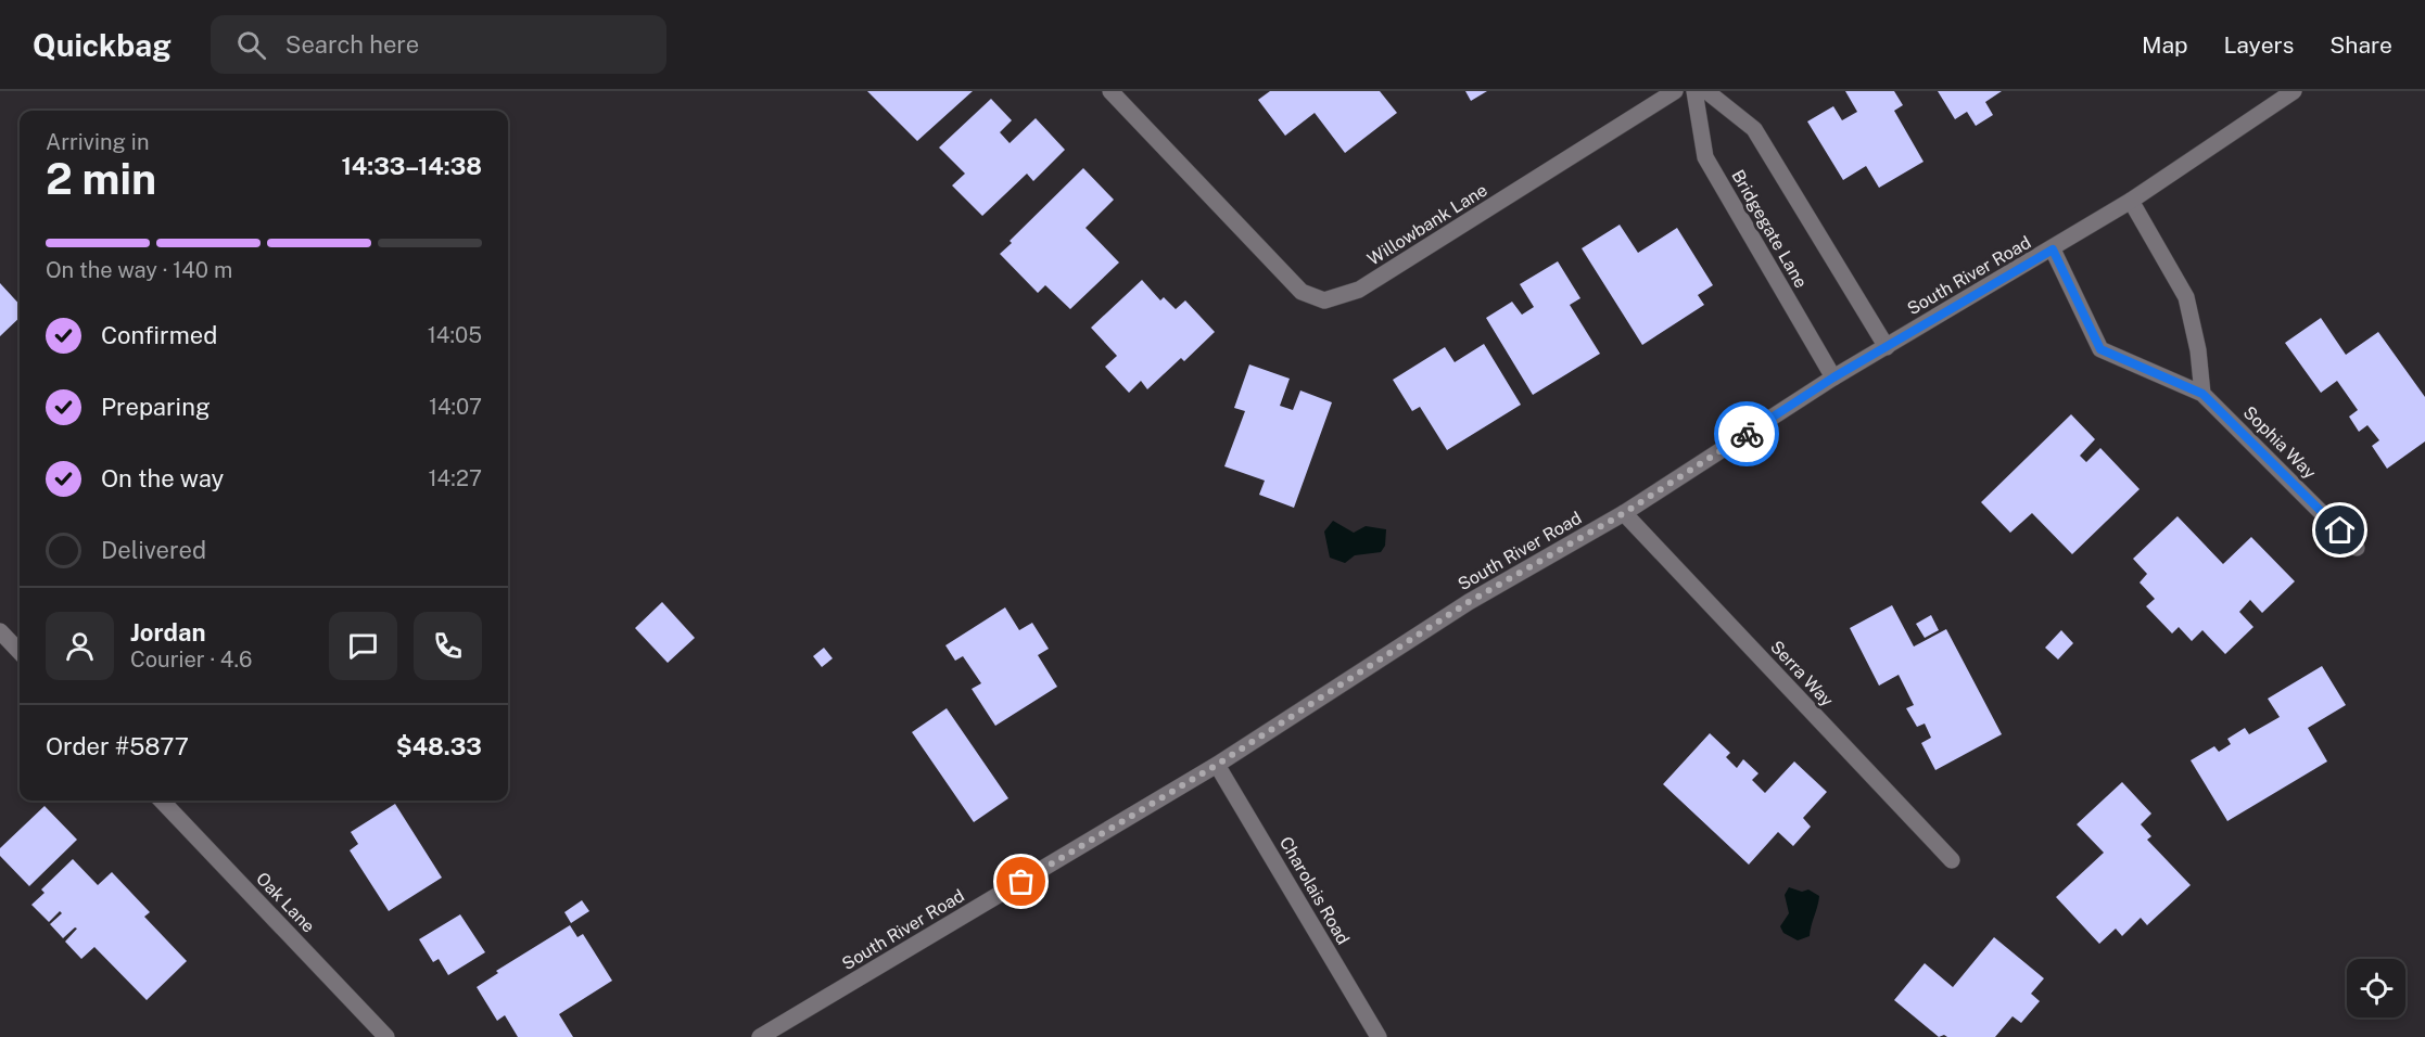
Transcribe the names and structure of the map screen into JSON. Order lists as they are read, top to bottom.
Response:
{
  "streets": {
    "street": [
      "Willowbank Lane",
      "Bridgegate Lane",
      "South River Road",
      "Sophia Way",
      "Serra Way",
      "Charolais Road",
      "Oak Lane"
    ]
  },
  "crossings": [
    ["Bridgegate Lane", "South River Road"],
    ["South River Road", "Sophia Way"],
    ["South River Road", "Serra Way"],
    ["South River Road", "Charolais Road"]
  ],
  "page": {
    "header": "Quickbag",
    "search": "Search here",
    "nav": ["Map", "Layers", "Share"],
    "heading": ["2 min", "Arriving in", "14:33–14:38"],
    "panel": [
      "Jordan",
      "Courier · 4.6",
      "Order #5877",
      "$48.33"
    ],
    "bar": "On the way · 140 m",
    "list": [
      ["Confirmed", "14:05"],
      ["Preparing", "14:07"],
      ["On the way", "14:27"],
      "Delivered"
    ]
  }
}
